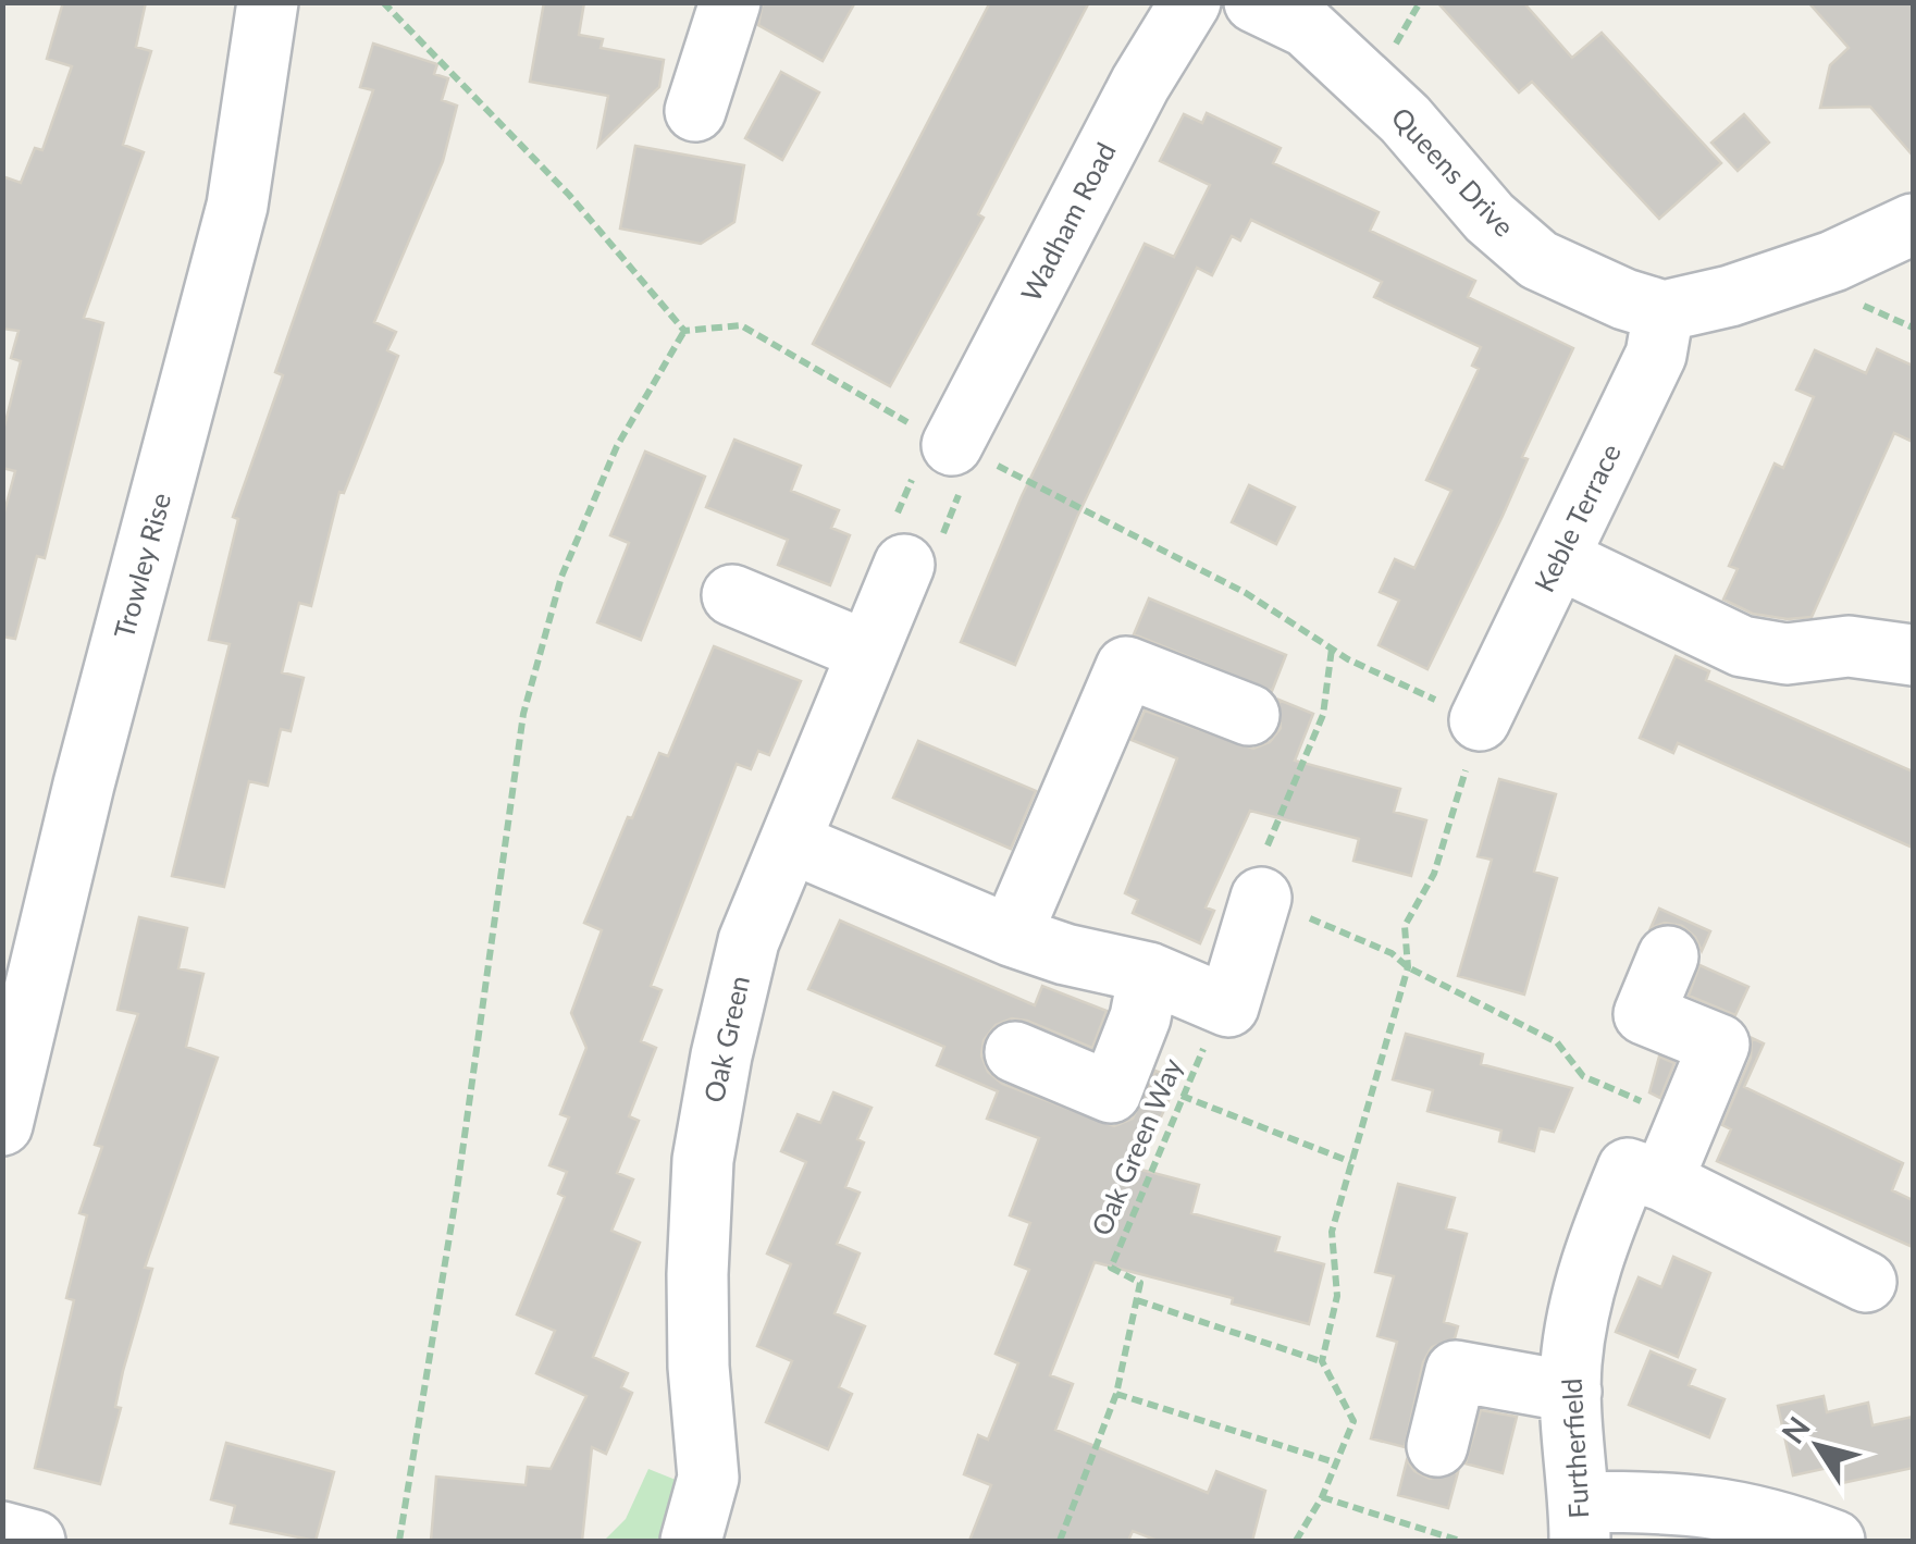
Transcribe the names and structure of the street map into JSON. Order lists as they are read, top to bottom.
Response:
{
  "streets": {
    "street": [
      "Queens Drive",
      "Wadham Road",
      "Keble Terrace",
      "Trowley Rise",
      "Oak Green",
      "Furtherfield"
    ],
    "path": ["Oak Green Way"]
  },
  "crossings": [
    ["Queens Drive", "Keble Terrace"]
  ],
  "north": "top left"
}
